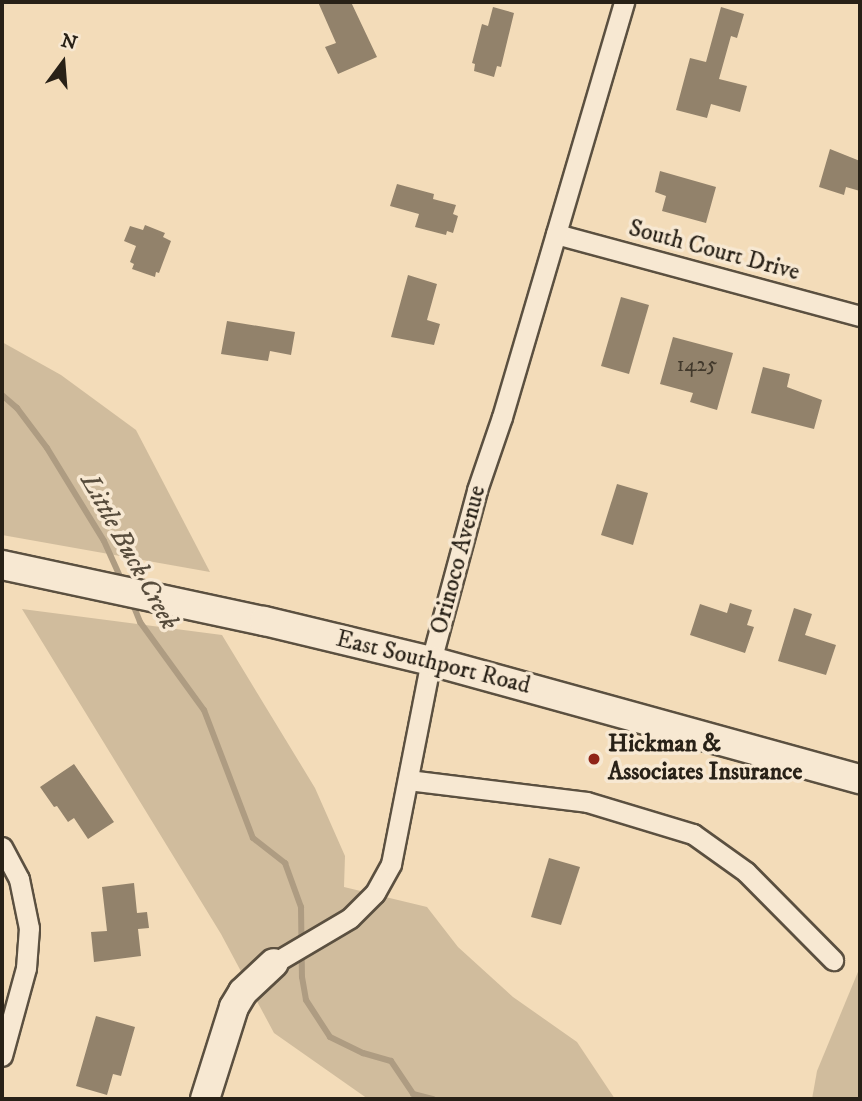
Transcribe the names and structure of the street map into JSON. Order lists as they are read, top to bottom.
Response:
{
  "streets": {
    "main road": ["Orinoco Avenue", "East Southport Road"],
    "street": ["South Court Drive"]
  },
  "crossings": [
    ["South Court Drive", "Orinoco Avenue"],
    ["Orinoco Avenue", "East Southport Road"]
  ],
  "water": ["Little Buck Creek"],
  "places": ["Hickman & Associates Insurance"],
  "house_numbers": ["1425"],
  "north": "top"
}
